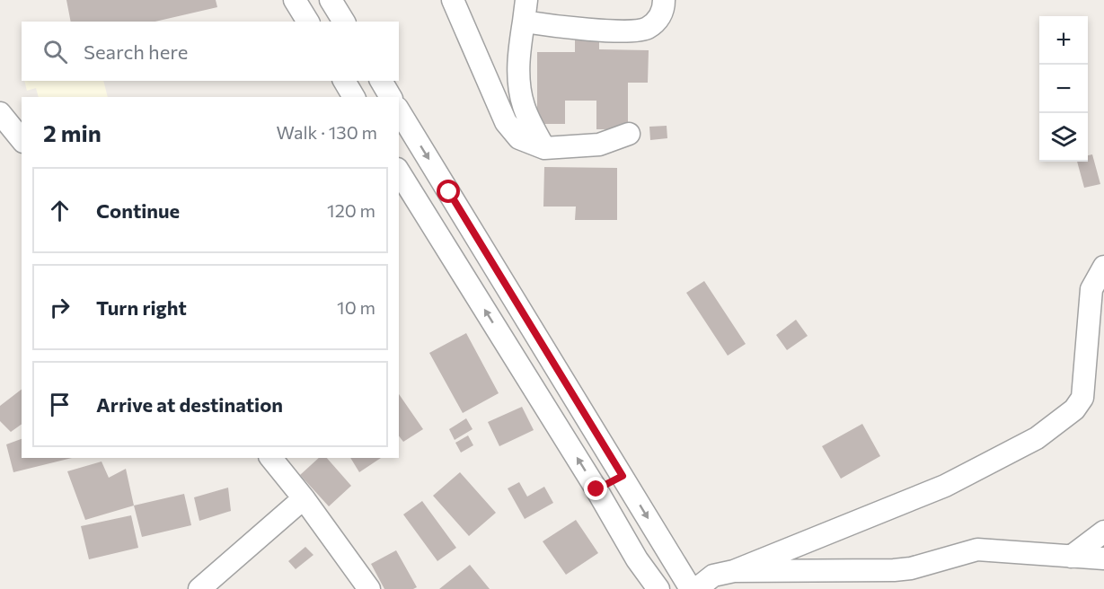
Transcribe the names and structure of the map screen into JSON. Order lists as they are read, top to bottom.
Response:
{
  "page": {
    "map_buttons": ["+", "−"],
    "search": "Search here",
    "heading": ["2 min", "Walk · 130 m"],
    "list": [
      ["Continue", "120 m"],
      ["Turn right", "10 m"],
      "Arrive at destination"
    ]
  }
}
